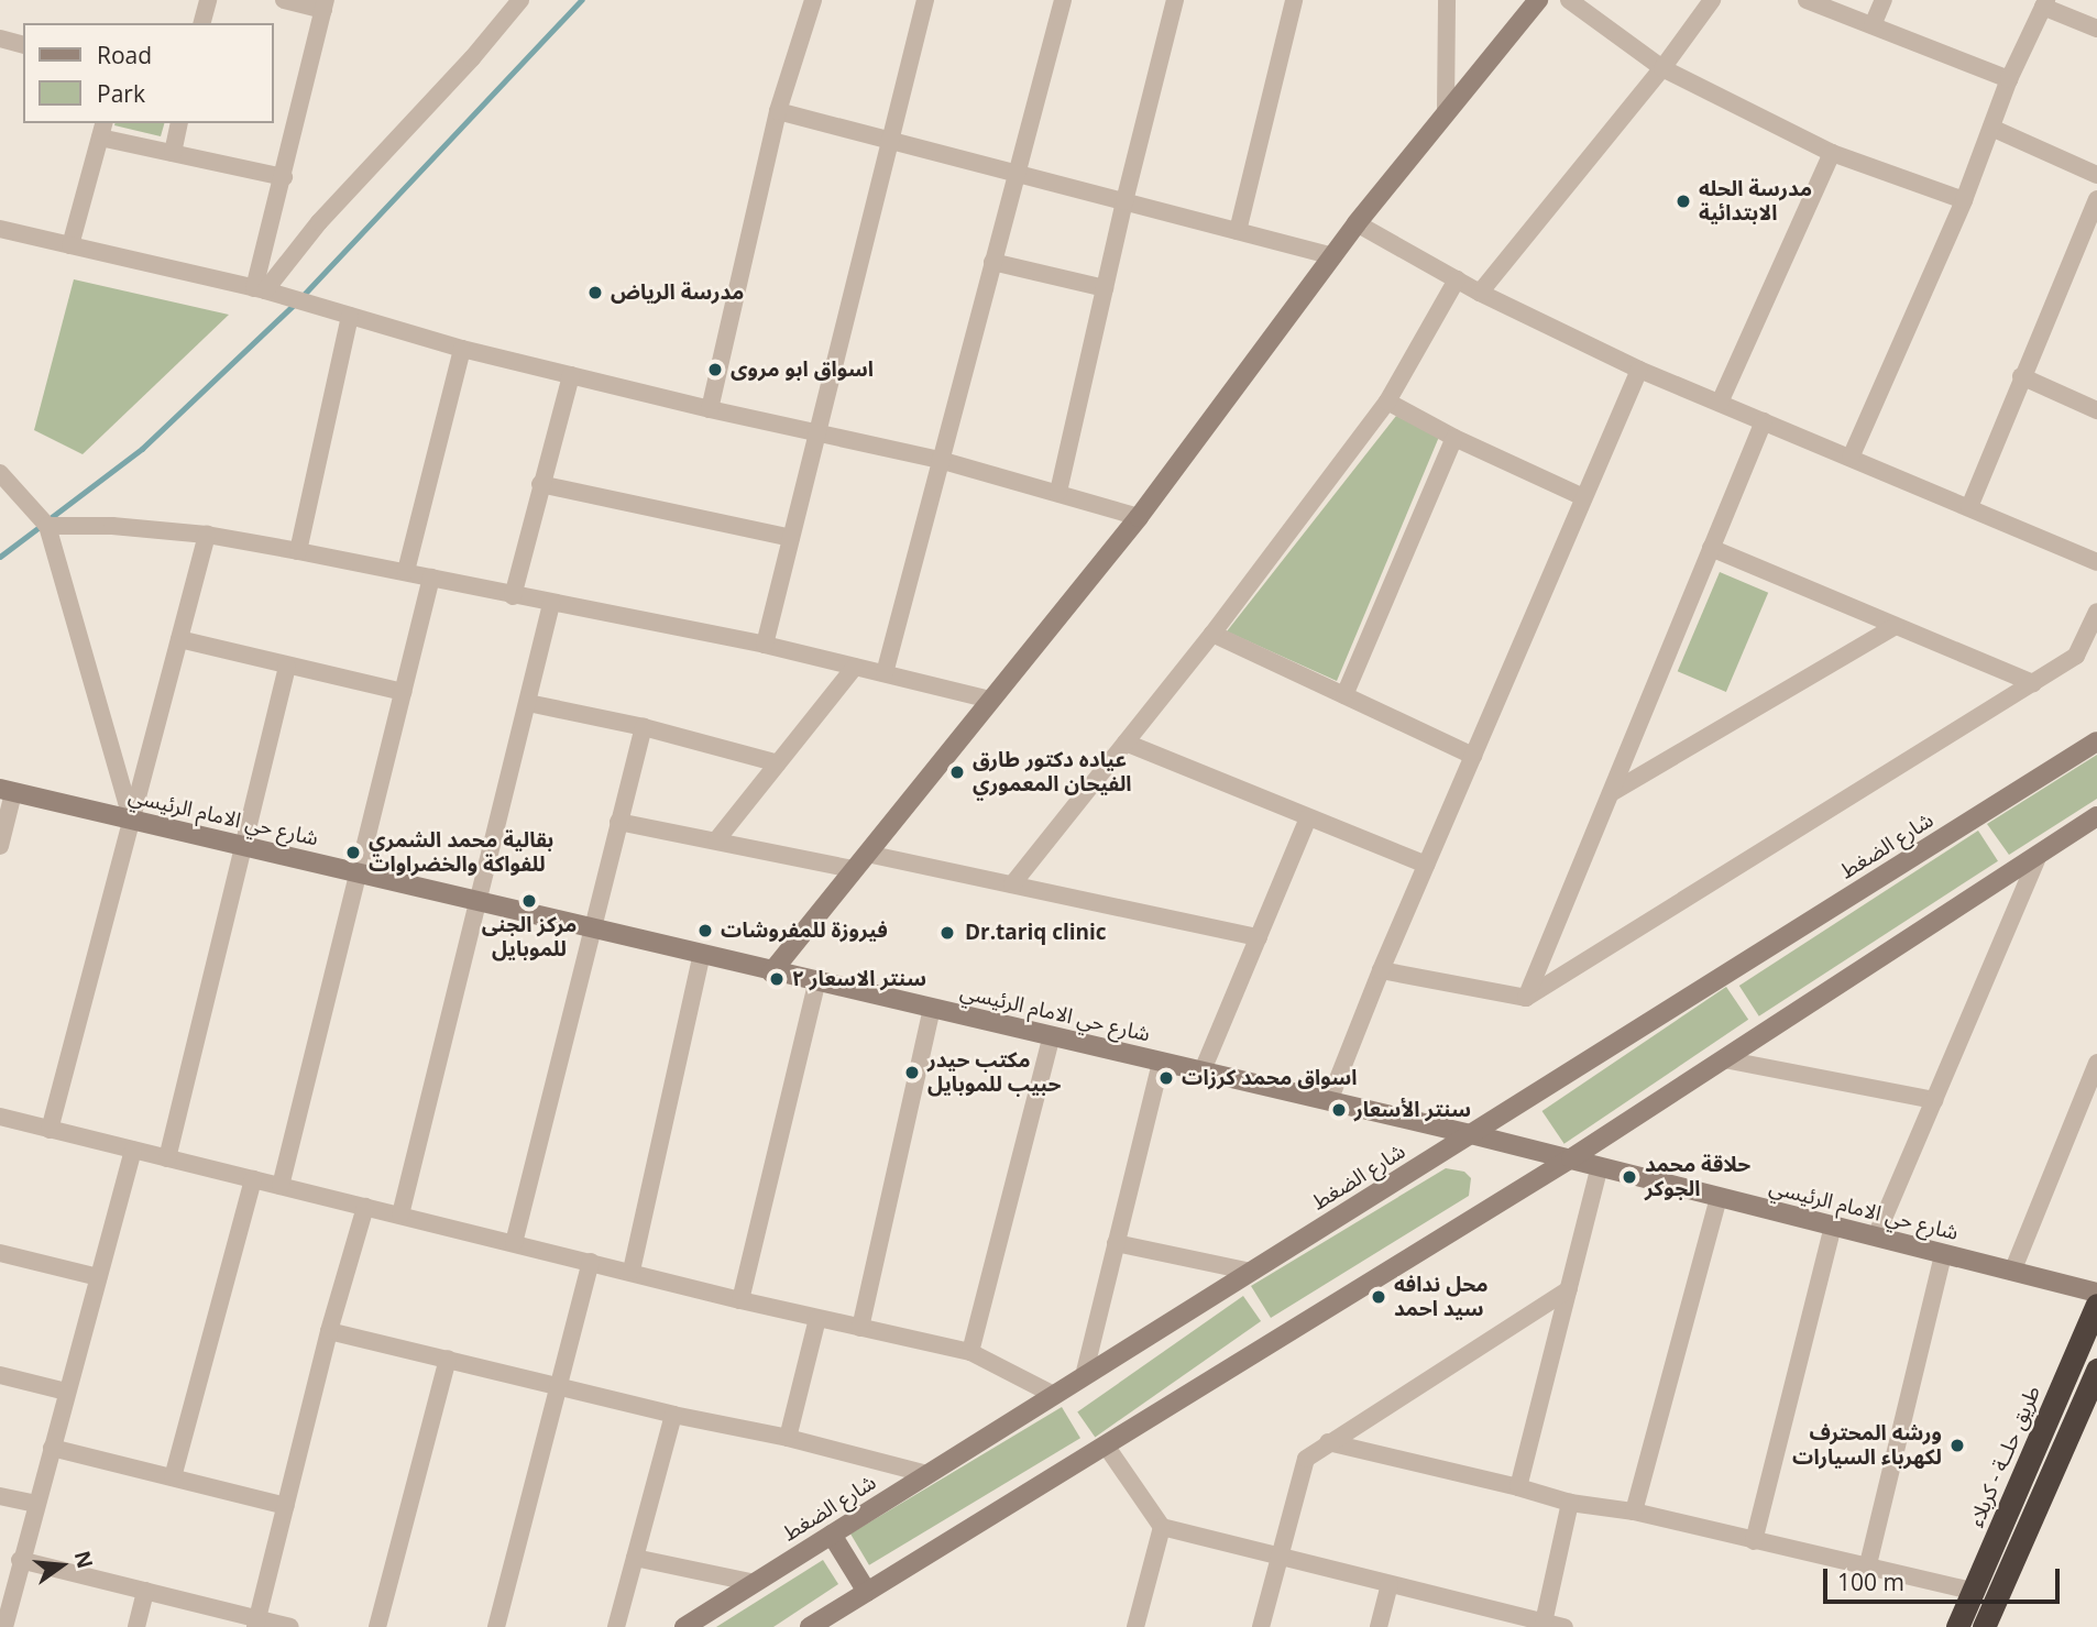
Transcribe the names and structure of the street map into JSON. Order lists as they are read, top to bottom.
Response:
{
  "streets": {
    "highway": ["طريق حلــة - كربلاء"],
    "street": ["شارع حي الامام الرئيسي", "شارع الضغط"]
  },
  "crossings": [
    ["شارع حي الامام الرئيسي", "شارع الضغط"]
  ],
  "places": [
    "مدرسة الحله الابتدائية",
    "مدرسة الرياض",
    "اسواق ابو مروى",
    "عياده دكتور طارق الفيحان المعموري",
    "بقالية محمد الشمري للفواكة والخضراوات",
    "مركز الجنى للموبايل",
    "فيروزة للمفروشات",
    "Dr.tariq clinic",
    "سنتر الاسعار ٢",
    "مكتب حيدر حبيب للموبايل",
    "اسواق محمد كرزات",
    "سنتر الأسعار",
    "حلاقة محمد الجوكر",
    "محل ندافه سيد احمد",
    "ورشه المحترف لكهرباء السيارات"
  ],
  "legend": ["Road", "Park"],
  "scale_bar": "100 m",
  "north": "right"
}
